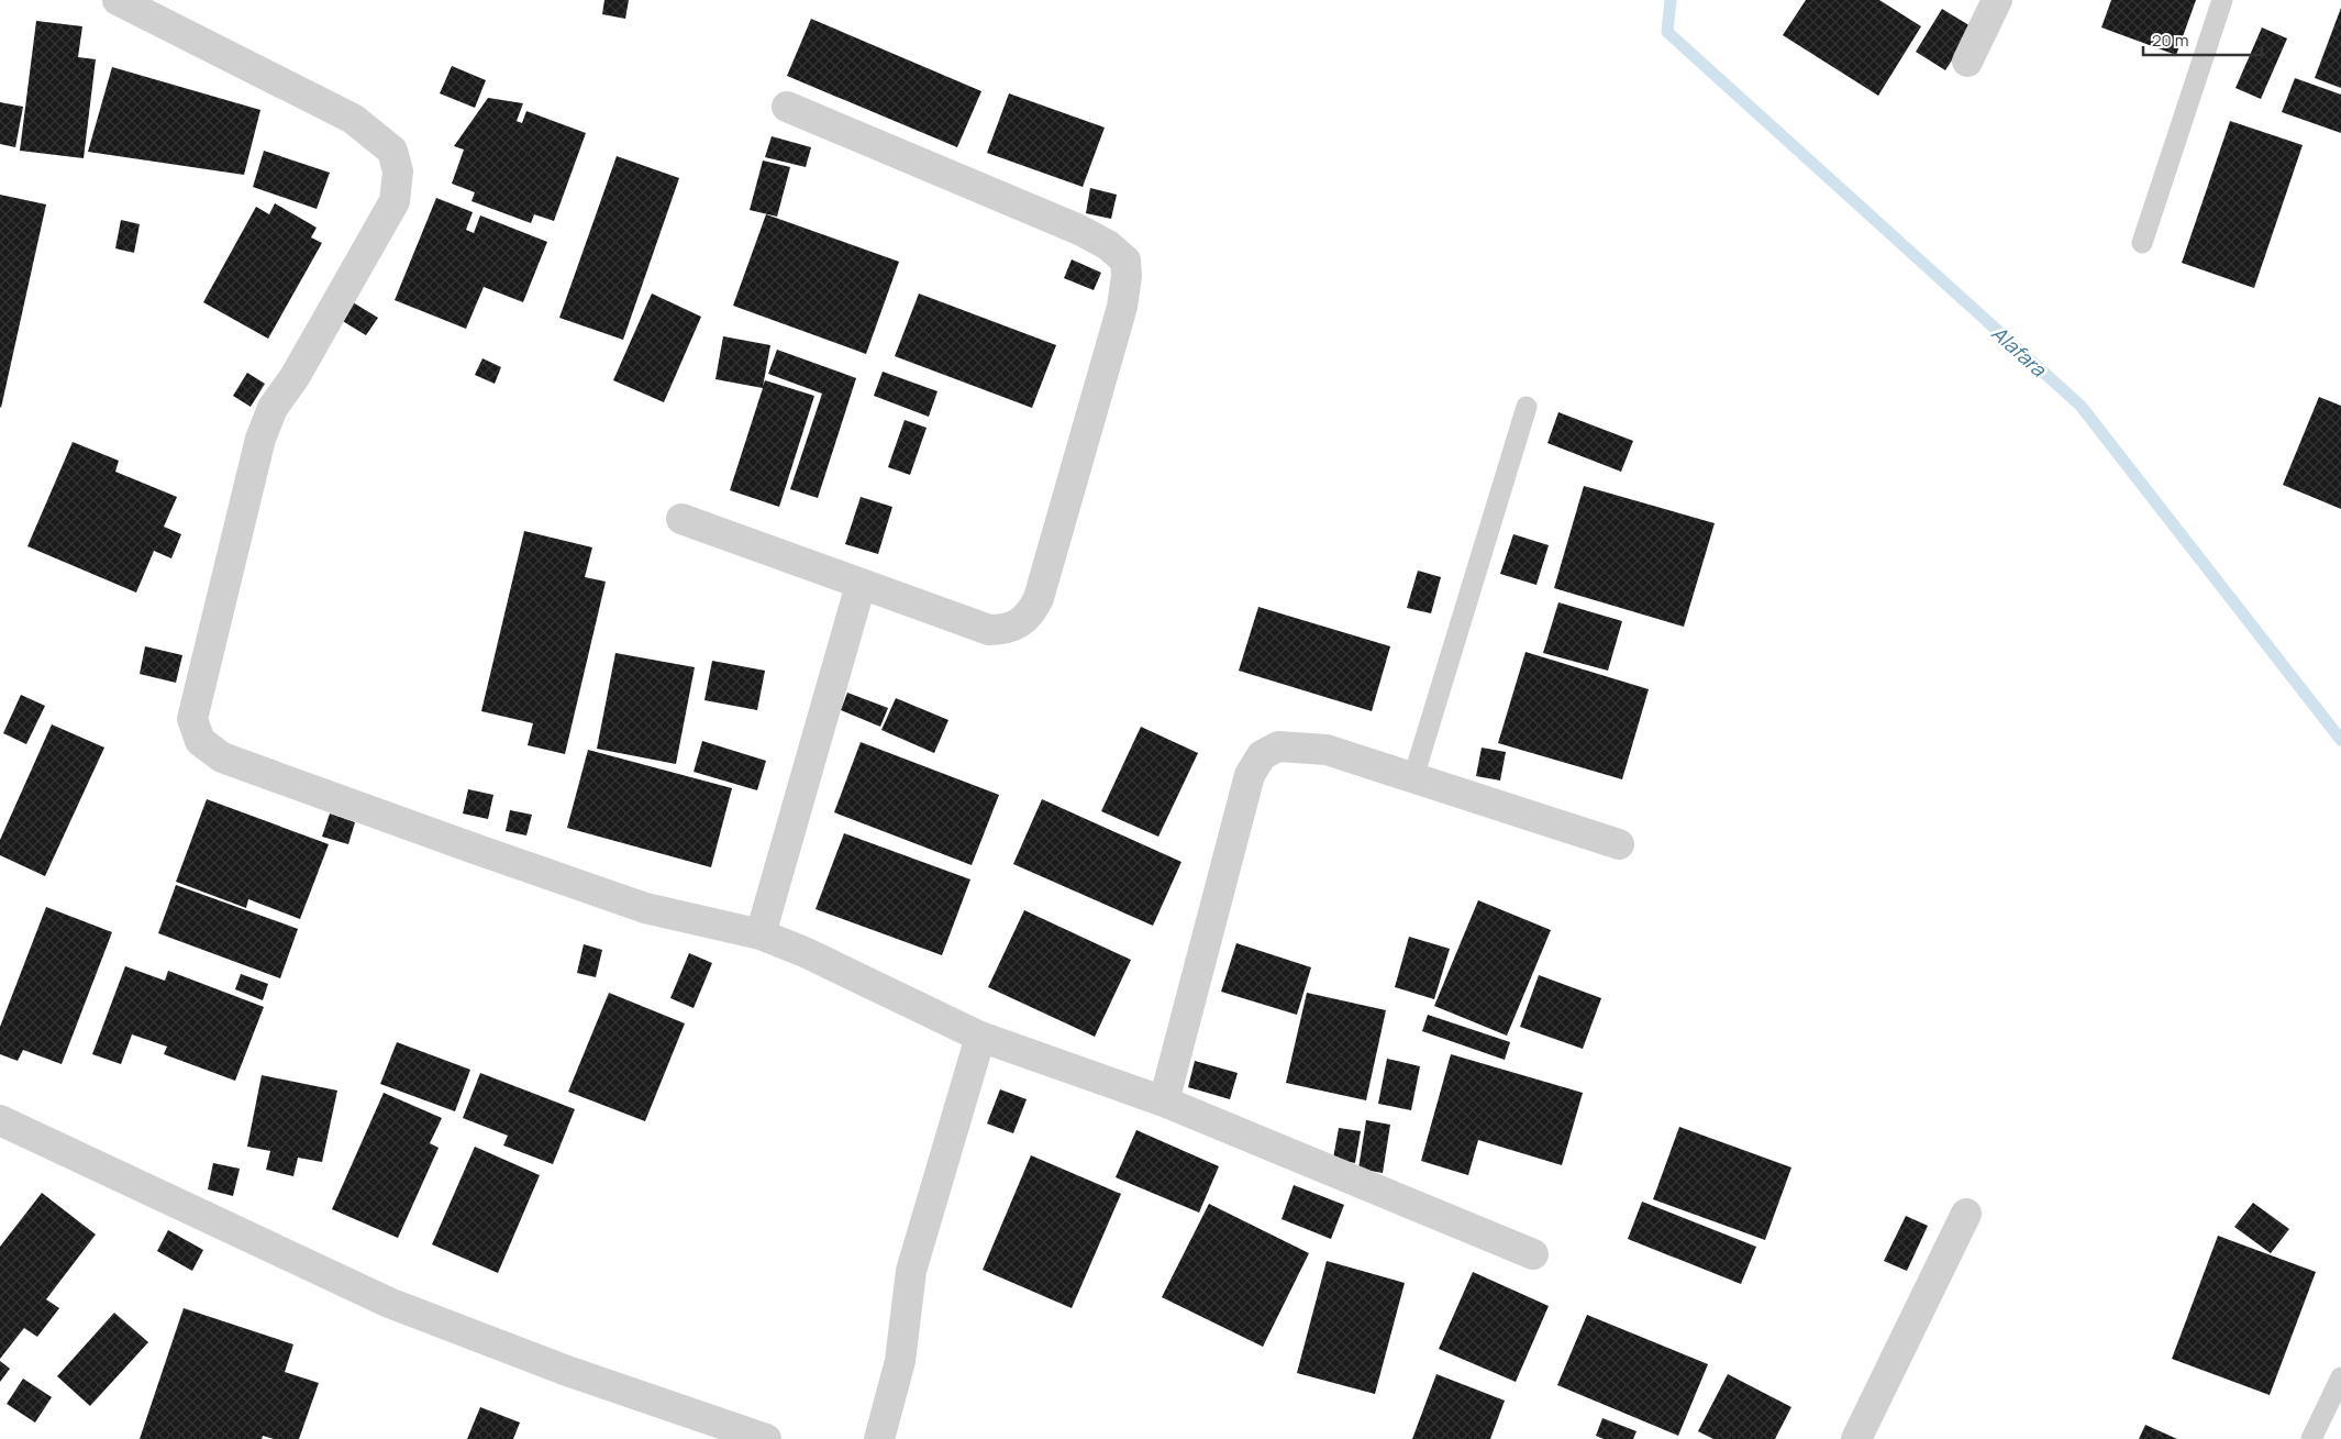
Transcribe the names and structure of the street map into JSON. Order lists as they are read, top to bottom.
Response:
{
  "water": ["Alafara"],
  "scale_bar": "20 m"
}
